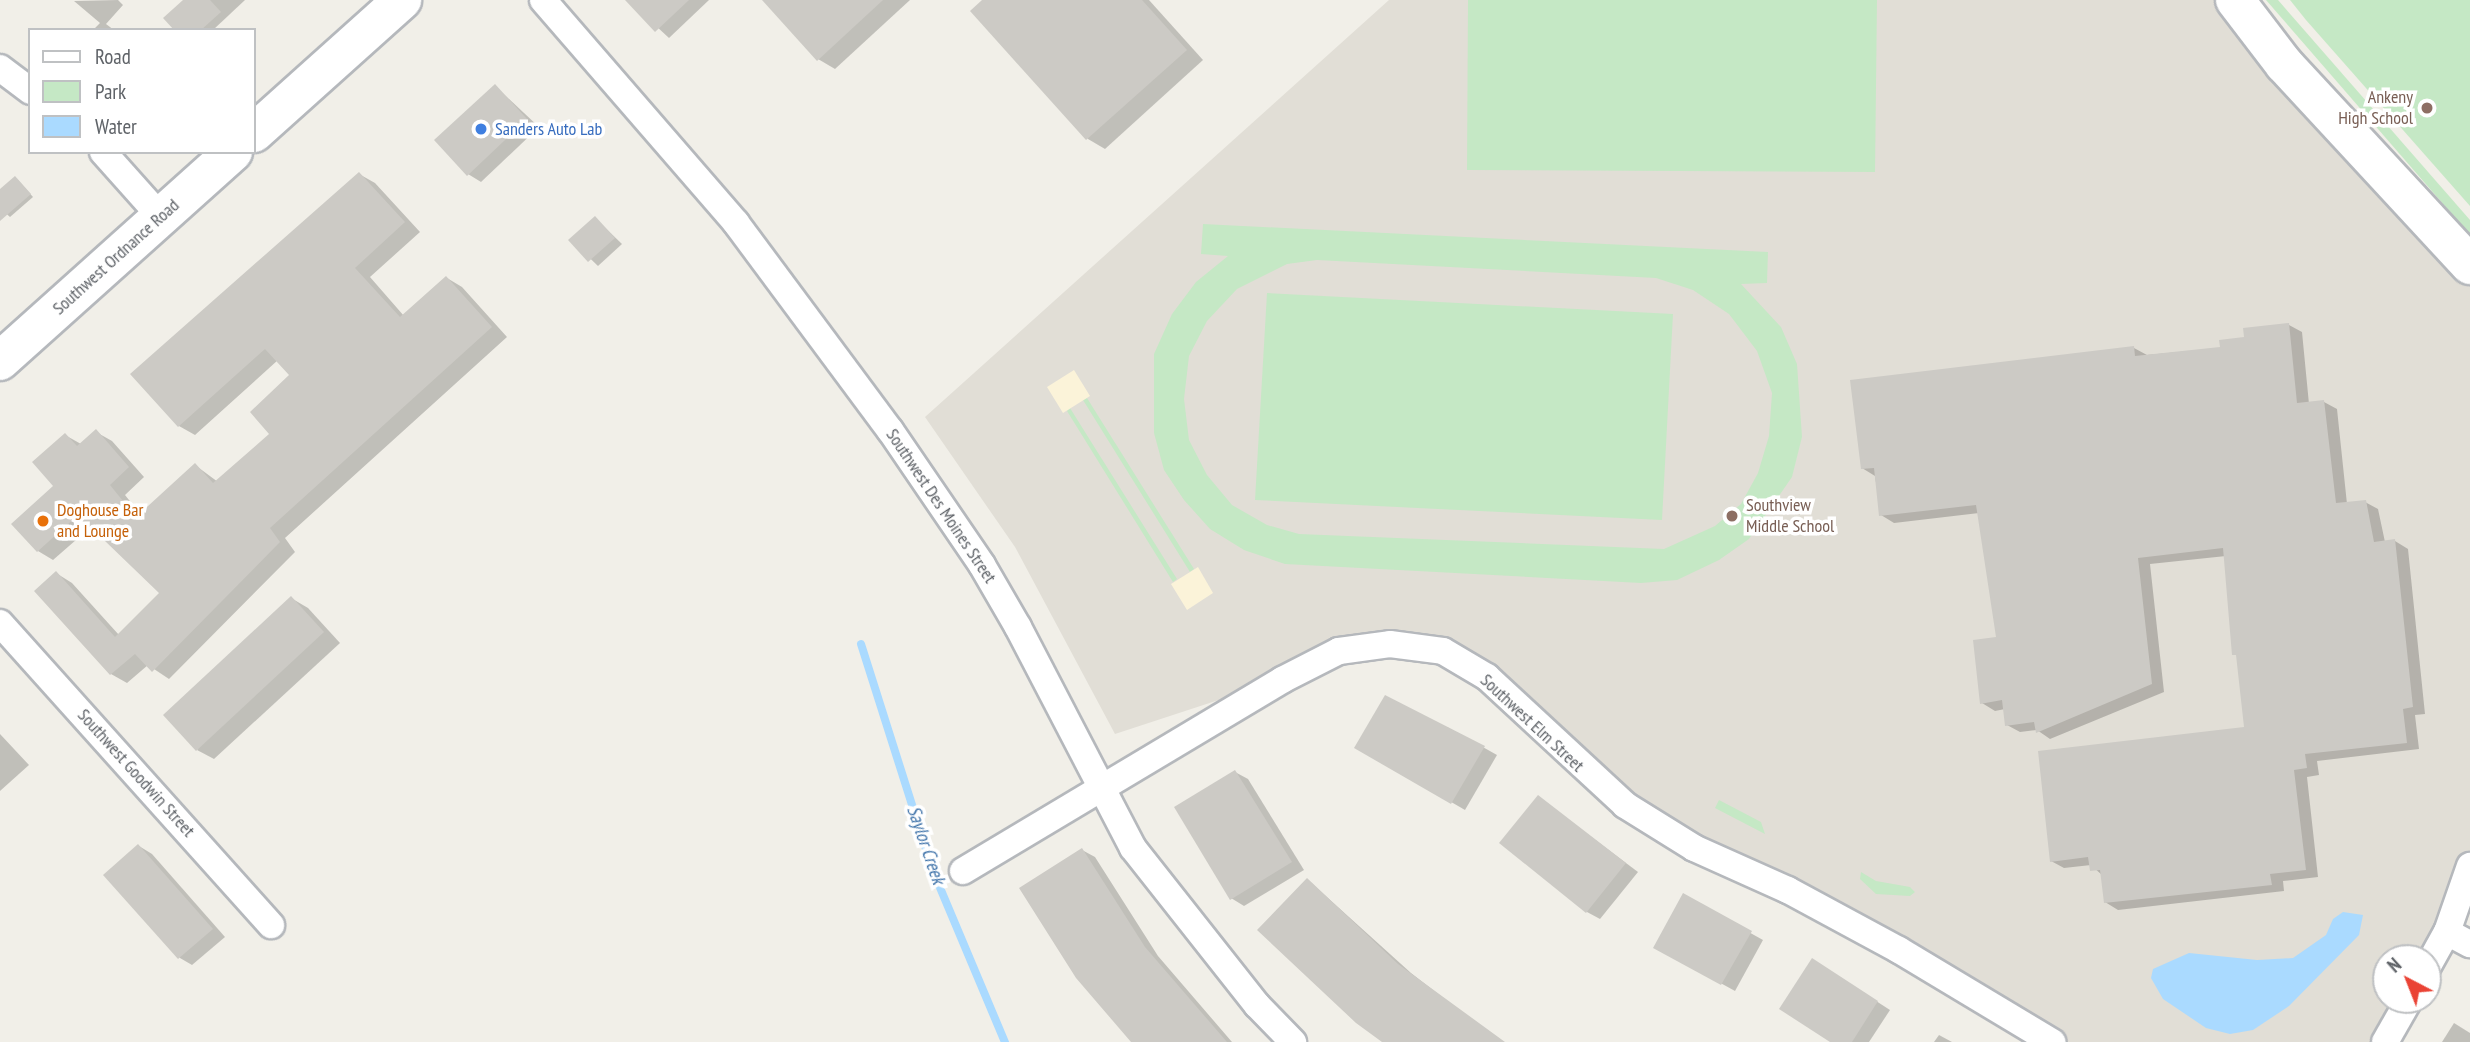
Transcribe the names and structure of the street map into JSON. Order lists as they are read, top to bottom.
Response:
{
  "streets": {
    "street": [
      "Southwest Ordnance Road",
      "Southwest Des Moines Street",
      "Southwest Elm Street",
      "Southwest Goodwin Street"
    ]
  },
  "crossings": [
    ["Southwest Des Moines Street", "Southwest Elm Street"]
  ],
  "water": ["Saylor Creek"],
  "places": [
    "Ankeny High School",
    "Sanders Auto Lab",
    "Southview Middle School",
    "Doghouse Bar and Lounge"
  ],
  "legend": ["Road", "Park", "Water"],
  "north": "top left"
}
